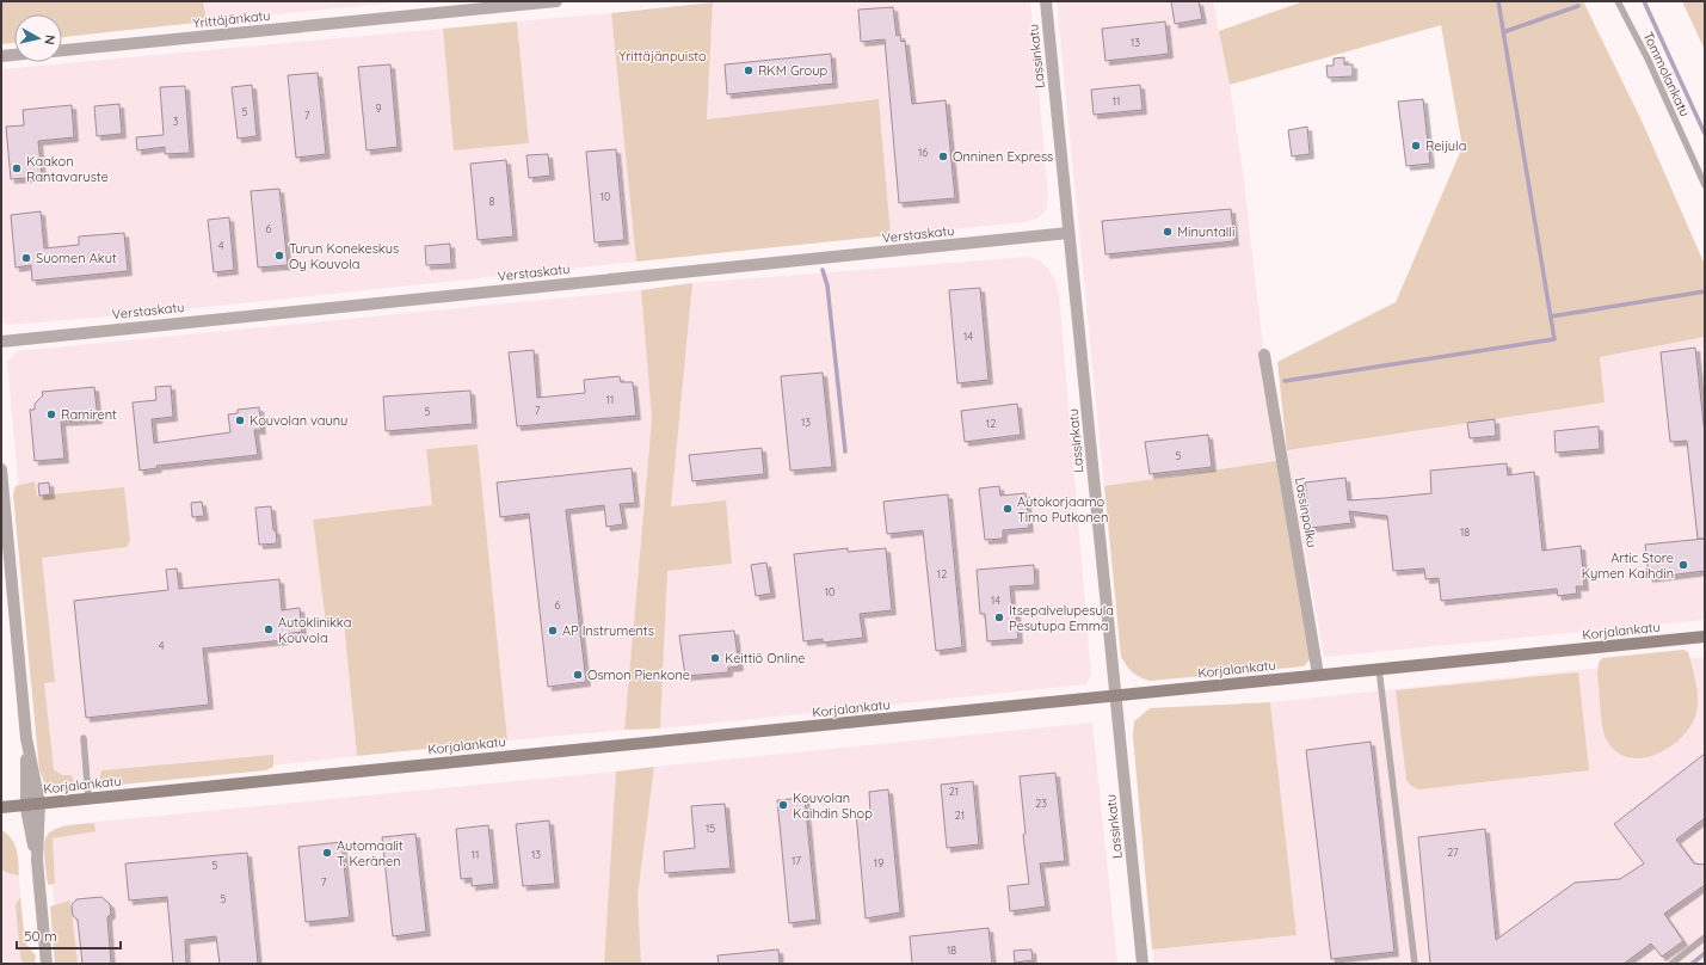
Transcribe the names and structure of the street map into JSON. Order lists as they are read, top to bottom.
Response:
{
  "streets": {
    "street": [
      "Yrittäjänkatu",
      "Lassinkatu",
      "Verstaskatu",
      "Lassinpolku",
      "Korjalankatu"
    ],
    "lane": ["Tommolankatu"]
  },
  "crossings": [
    ["Lassinkatu", "Verstaskatu"],
    ["Lassinkatu", "Korjalankatu"],
    ["Lassinpolku", "Korjalankatu"]
  ],
  "parks": ["Yrittäjänpuisto"],
  "places": [
    "RKM Group",
    "Reijula",
    "Onninen Express",
    "Kaakon Rantavaruste",
    "Minuntalli",
    "Turun Konekeskus Oy Kouvola",
    "Suomen Akut",
    "Ramirent",
    "Kouvolan vaunu",
    "Autokorjaamo Timo Putkonen",
    "Artic Store Kymen Kaihdin",
    "Itsepalvelupesula Pesutupa Emma",
    "Autoklinikka Kouvola",
    "AP Instruments",
    "Keittiö Online",
    "Osmon Pienkone",
    "Kouvolan Kaihdin Shop",
    "Automaalit T. Keränen"
  ],
  "house_numbers": [
    "13",
    "11",
    "9",
    "5",
    "7",
    "3",
    "16",
    "10",
    "8",
    "6",
    "4",
    "14",
    "11",
    "7",
    "5",
    "13",
    "12",
    "5",
    "18",
    "12",
    "10",
    "14",
    "6",
    "4",
    "21",
    "23",
    "21",
    "15",
    "27",
    "11",
    "13",
    "17",
    "19",
    "5",
    "7",
    "5",
    "18"
  ],
  "scale_bar": "50 m",
  "north": "right"
}
